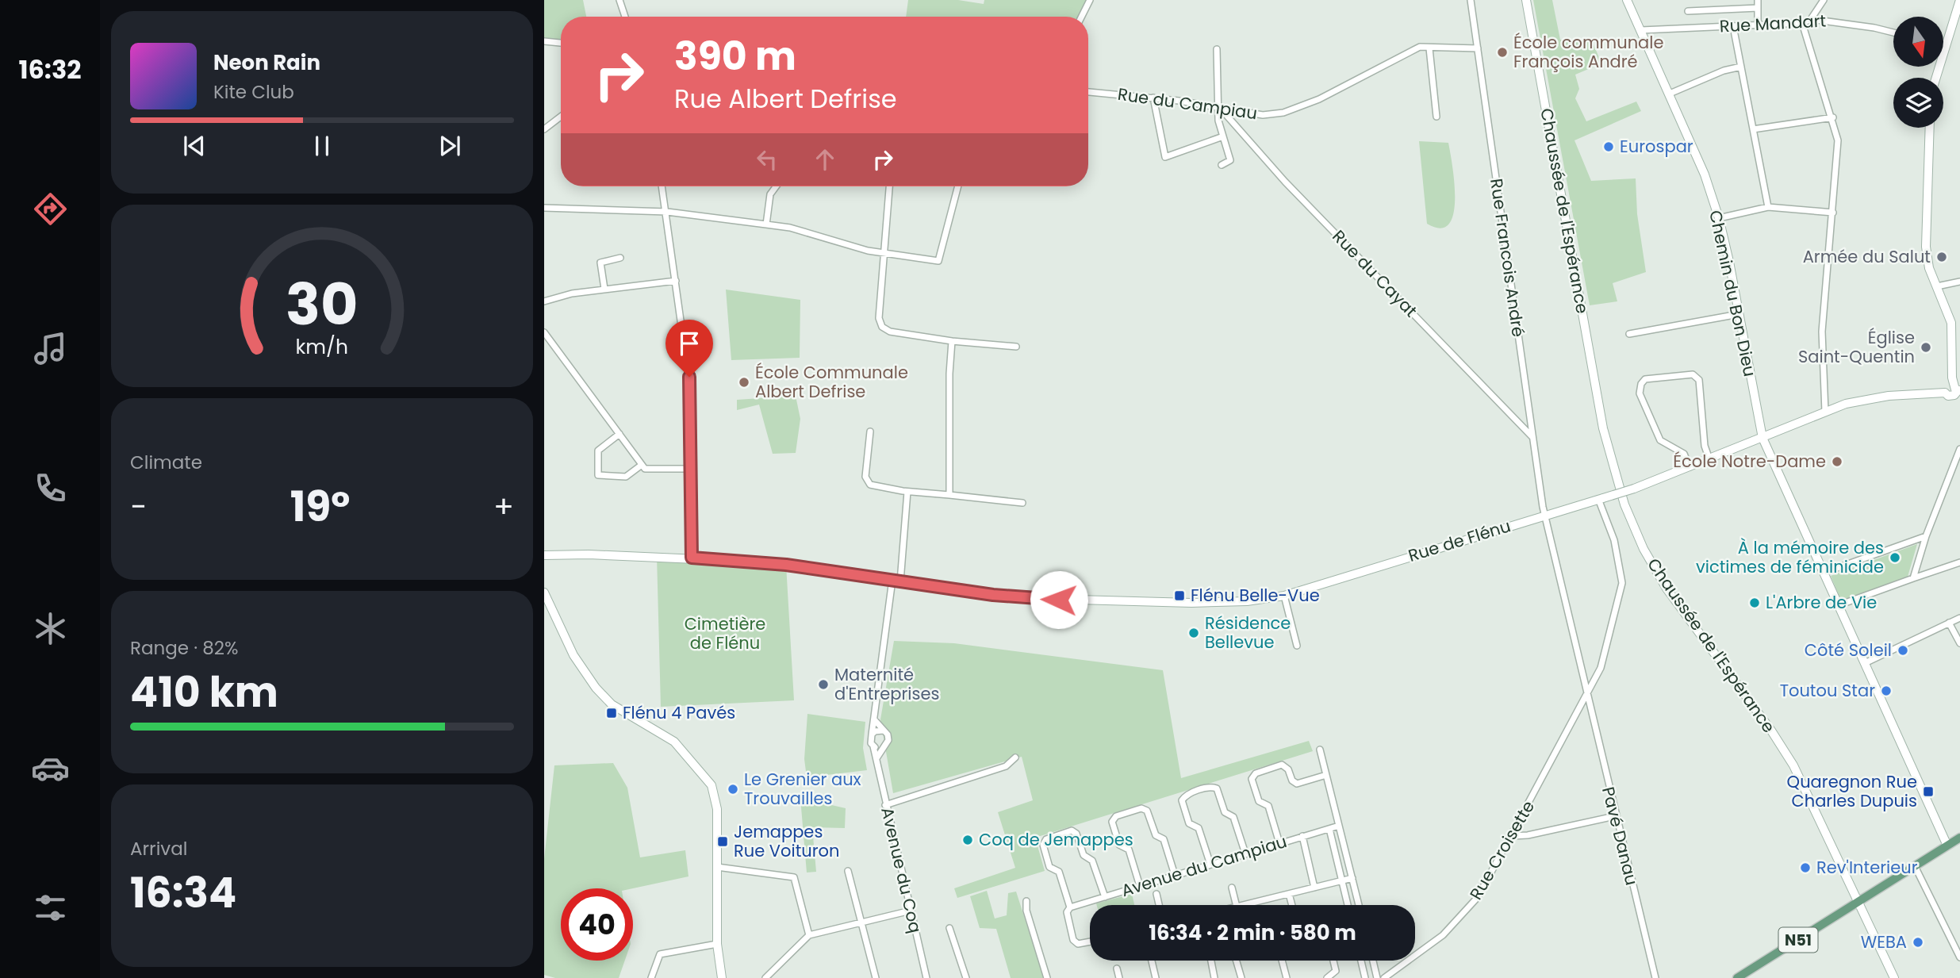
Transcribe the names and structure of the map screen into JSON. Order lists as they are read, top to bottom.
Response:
{
  "streets": {
    "main road": ["N51"],
    "street": [
      "Rue Mandart",
      "Rue du Campiau",
      "Chaussée de l'Espérance",
      "Rue Francois André",
      "Rue du Cayat",
      "Chemin du Bon Dieu",
      "Rue de Flénu",
      "Pavé Danau",
      "Rue Croisette",
      "Avenue du Campiau",
      "Avenue du Coq"
    ]
  },
  "crossings": [
    ["Rue Mandart", "Chemin du Bon Dieu"],
    ["Rue du Campiau", "Rue Francois André"],
    ["Rue du Campiau", "Rue du Cayat"],
    ["Chaussée de l'Espérance", "N51"],
    ["Rue Francois André", "Rue du Cayat"],
    ["Rue Francois André", "Rue de Flénu"],
    ["Rue Francois André", "Pavé Danau"],
    ["Chemin du Bon Dieu", "Rue de Flénu"],
    ["Chemin du Bon Dieu", "N51"],
    ["Rue de Flénu", "Pavé Danau"],
    ["Rue de Flénu", "Rue Croisette"],
    ["Pavé Danau", "Rue Croisette"]
  ],
  "parks": ["Cimetière de Flénu"],
  "places": {
    "other": [
      "École communale François André",
      "Eurospar",
      "Armée du Salut",
      "Église Saint-Quentin",
      "École Communale Albert Defrise",
      "École Notre-Dame",
      "À la mémoire des victimes de féminicide",
      "L'Arbre de Vie",
      "Résidence Bellevue",
      "Côté Soleil",
      "Maternité d'Entreprises",
      "Toutou Star",
      "Le Grenier aux Trouvailles",
      "Coq de Jemappes",
      "Rev'Interieur",
      "WEBA"
    ],
    "transit": [
      "Flénu Belle-Vue",
      "Flénu 4 Pavés",
      "Quaregnon Rue Charles Dupuis",
      "Jemappes Rue Voituron"
    ]
  },
  "north": "bottom",
  "page": {
    "tabs": "16:32",
    "turn": ["390 m", "Rue Albert Defrise"],
    "song": ["Neon Rain", "Kite Club"],
    "tile": [
      "Climate",
      ["Range · 82%", "410 km"],
      ["Arrival", "16:34"]
    ],
    "heat": ["−", "19°", "+"],
    "limit": "40",
    "trip": "16:34 · 2 min · 580 m",
    "gauge": ["30", "km/h"]
  }
}
